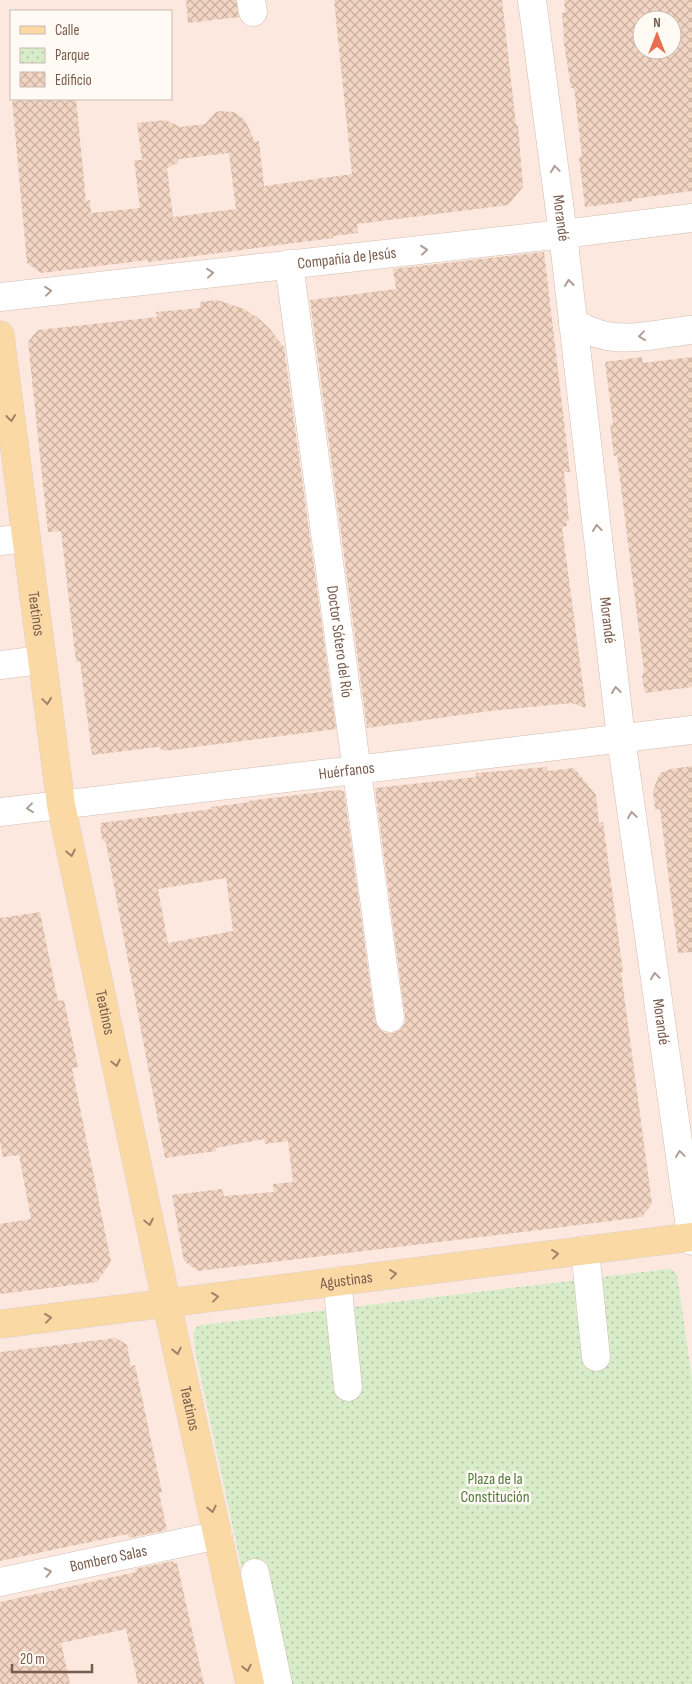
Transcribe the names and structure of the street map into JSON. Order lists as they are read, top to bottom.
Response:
{
  "streets": {
    "main road": ["Teatinos", "Agustinas"],
    "street": [
      "Morandé",
      "Compañía de Jesús",
      "Doctor Sótero del Río",
      "Huérfanos",
      "Bombero Salas"
    ]
  },
  "crossings": [
    ["Morandé", "Compañía de Jesús"],
    ["Morandé", "Huérfanos"],
    ["Morandé", "Agustinas"],
    ["Compañía de Jesús", "Doctor Sótero del Río"],
    ["Teatinos", "Huérfanos"],
    ["Teatinos", "Agustinas"],
    ["Teatinos", "Bombero Salas"],
    ["Doctor Sótero del Río", "Huérfanos"]
  ],
  "one_way": [
    "Morandé",
    "Compañía de Jesús",
    "Teatinos",
    "Agustinas",
    "Bombero Salas"
  ],
  "parks": ["Plaza de la Constitución"],
  "legend": ["Calle", "Parque", "Edificio"],
  "scale_bar": "20 m",
  "north": "top"
}
